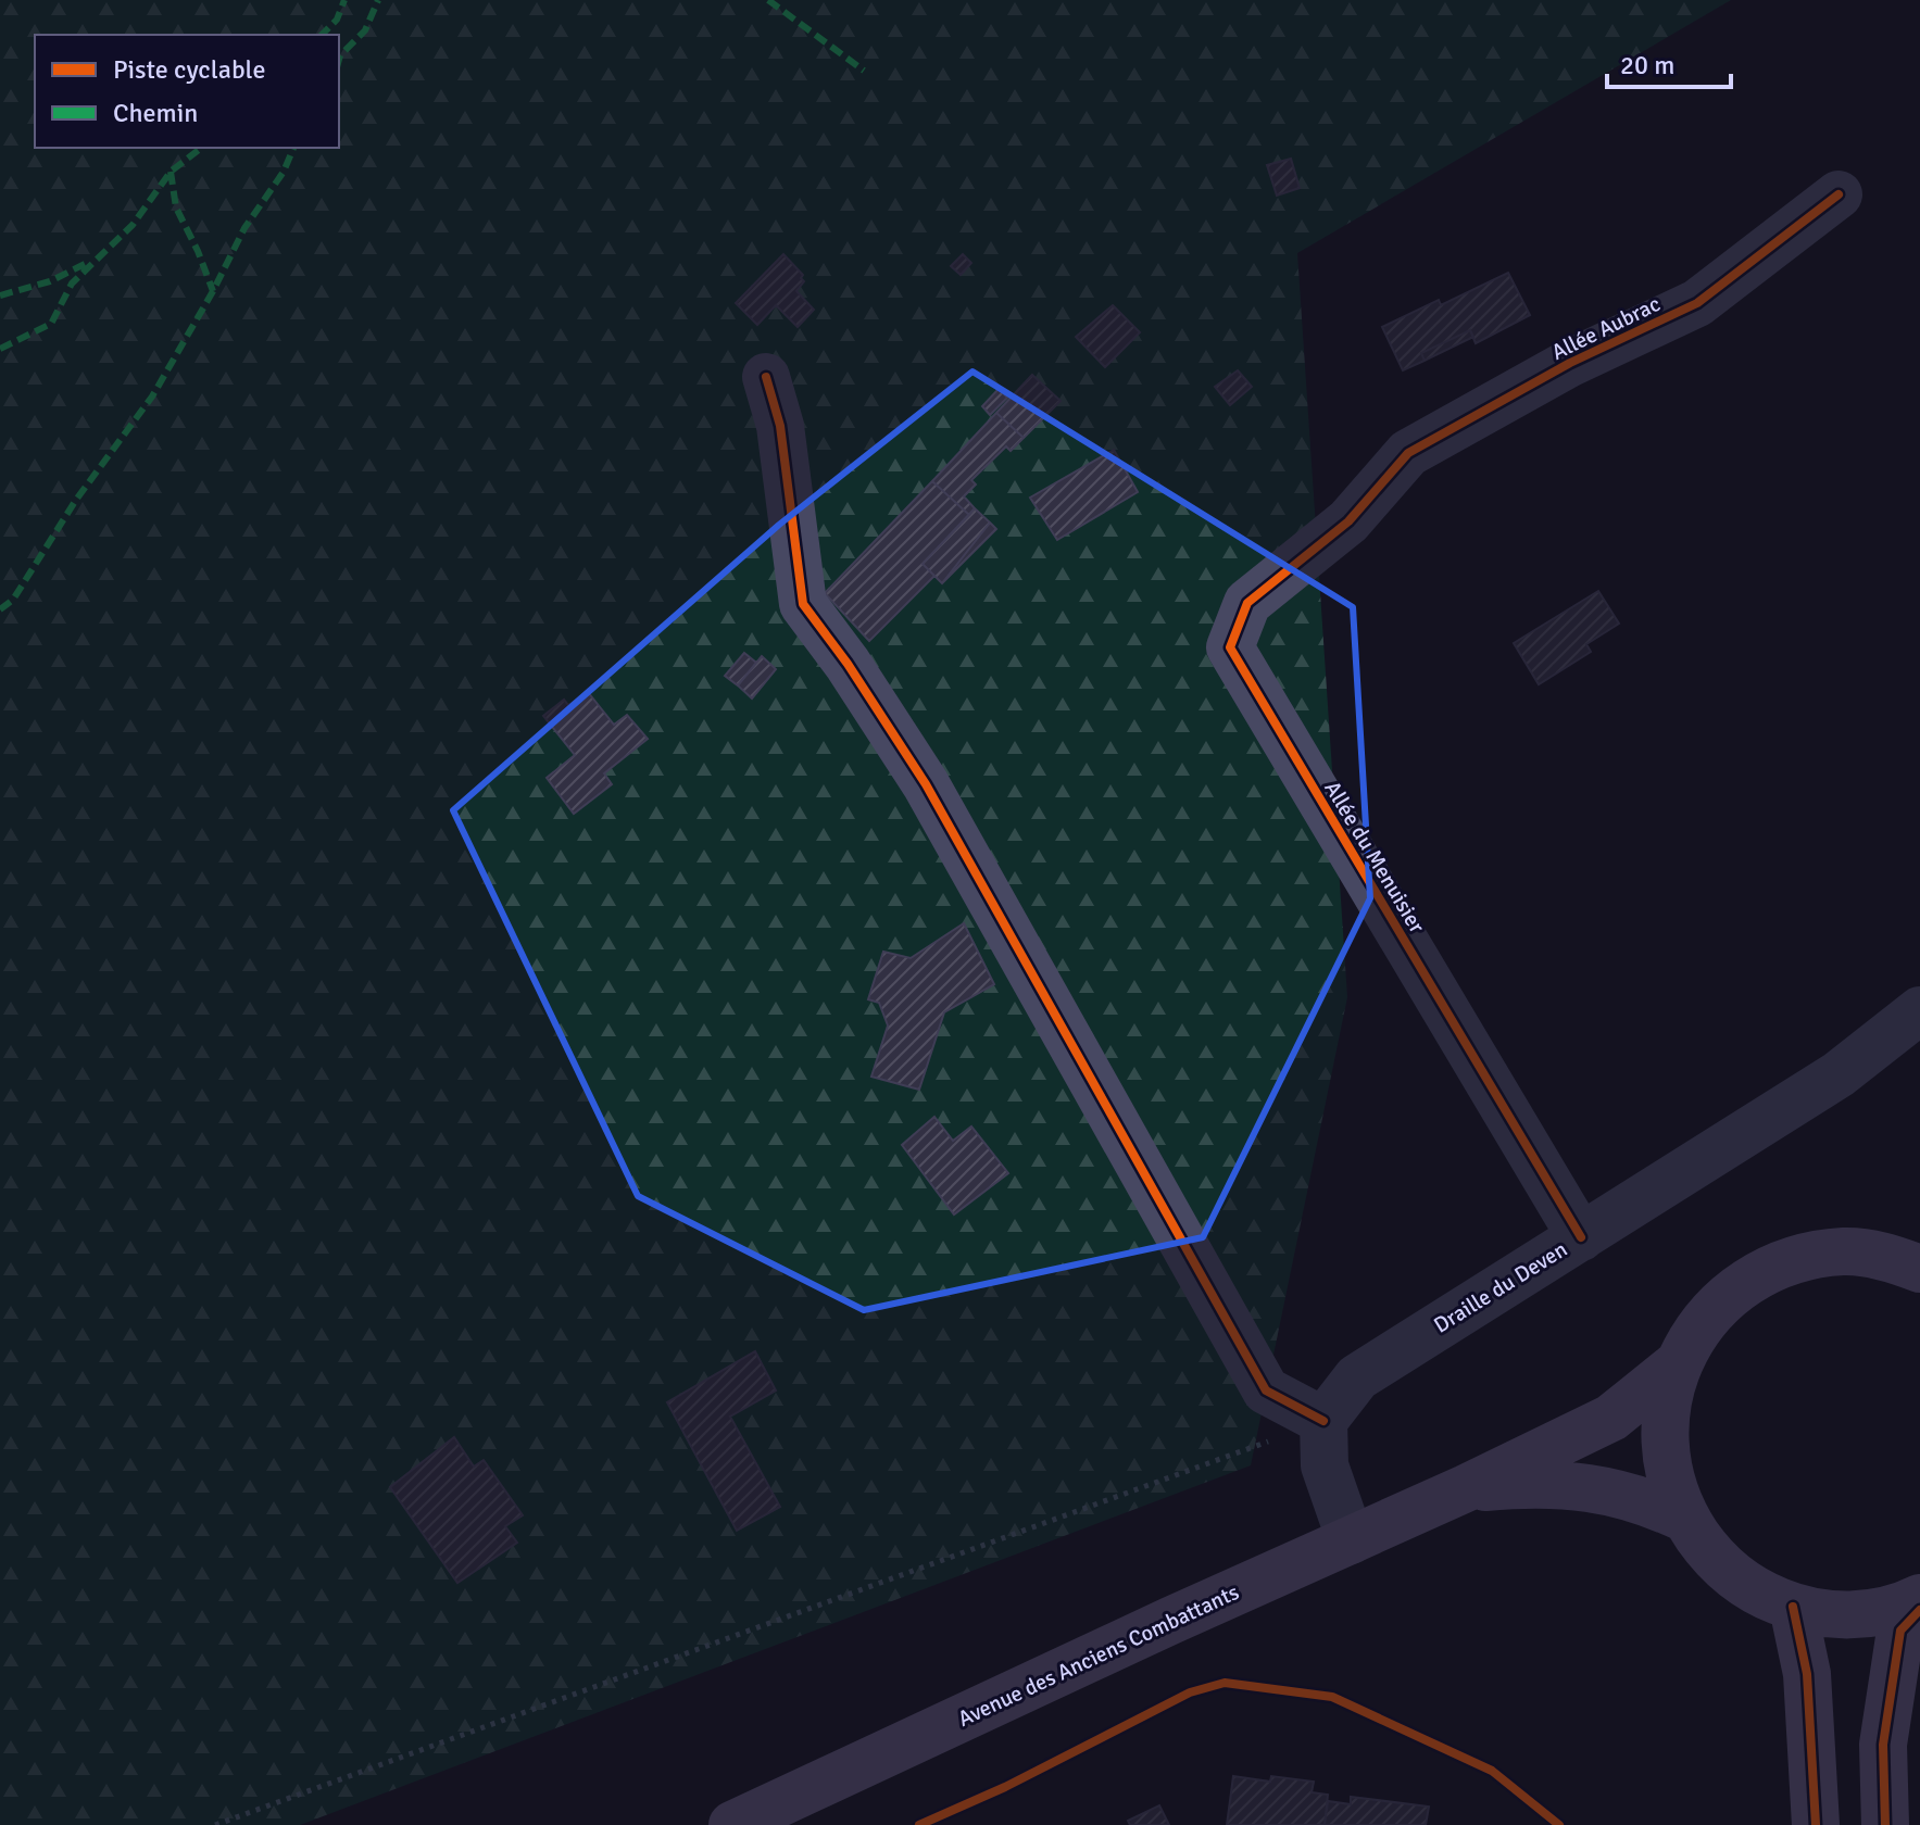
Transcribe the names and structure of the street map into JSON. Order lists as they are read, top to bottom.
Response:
{
  "streets": {
    "main road": ["Avenue des Anciens Combattants"],
    "street": ["Allée Aubrac", "Allée du Menuisier", "Draille du Deven"]
  },
  "crossings": [
    ["Allée Aubrac", "Allée du Menuisier"],
    ["Allée du Menuisier", "Draille du Deven"]
  ],
  "legend": ["Piste cyclable", "Chemin"],
  "scale_bar": "20 m"
}
